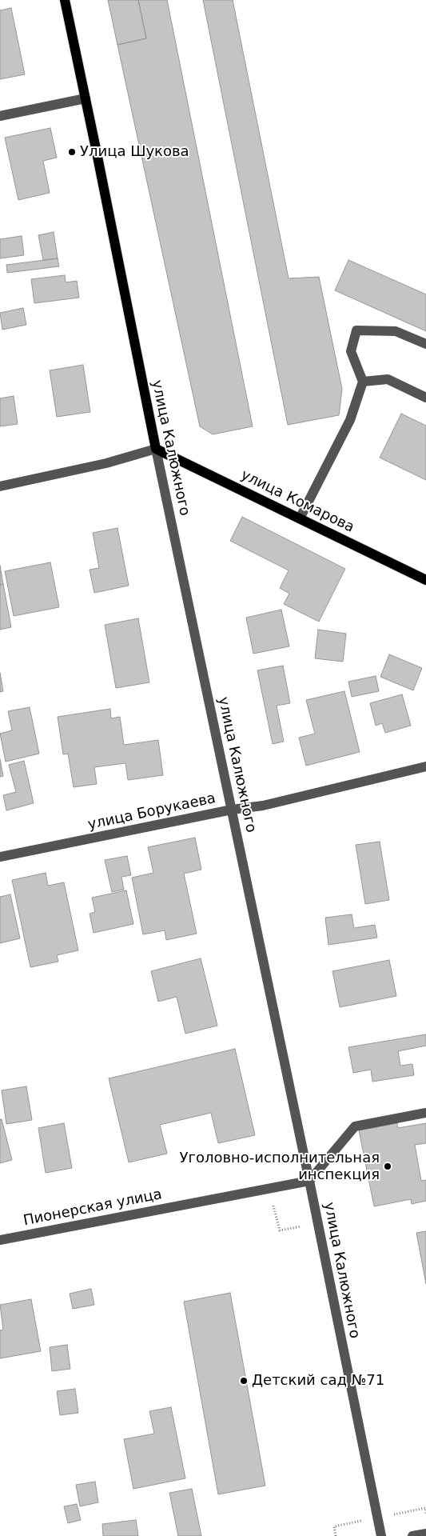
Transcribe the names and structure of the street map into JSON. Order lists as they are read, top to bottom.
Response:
{
  "streets": {
    "main road": ["улица Калюжного", "улица Комарова"],
    "street": ["улица Борукаева", "Пионерская улица"]
  },
  "crossings": [
    ["улица Калюжного", "улица Комарова"],
    ["улица Калюжного", "улица Борукаева"],
    ["улица Калюжного", "Пионерская улица"]
  ],
  "places": ["Улица Шукова", "Уголовно-исполнительная инспекция", "Детский сад №71"]
}
